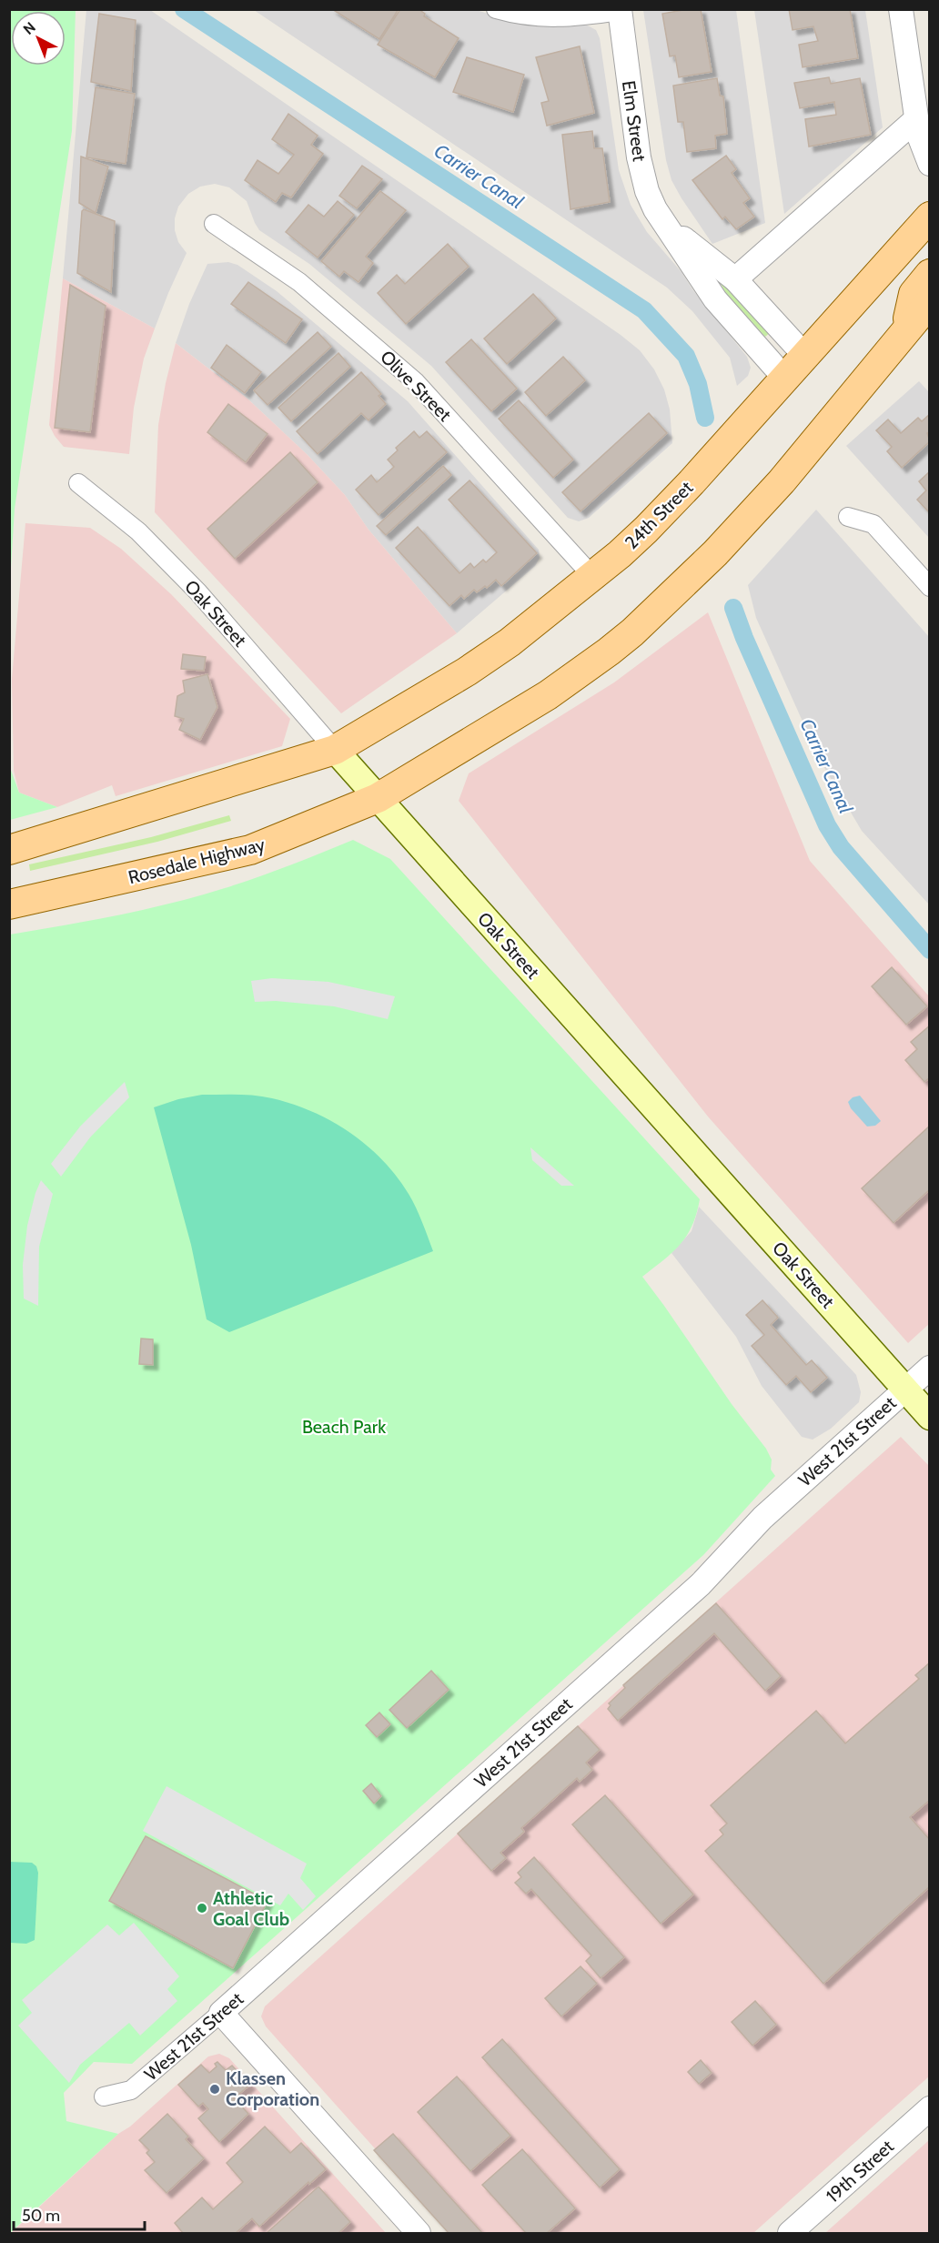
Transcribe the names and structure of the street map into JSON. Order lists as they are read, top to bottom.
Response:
{
  "streets": {
    "main road": ["24th Street", "Oak Street", "Rosedale Highway"],
    "street": [
      "Elm Street",
      "Olive Street",
      "West 21st Street",
      "19th Street"
    ]
  },
  "crossings": [
    ["Elm Street", "24th Street"],
    ["Olive Street", "24th Street"],
    ["24th Street", "Oak Street"],
    ["Oak Street", "Rosedale Highway"],
    ["Oak Street", "West 21st Street"]
  ],
  "water": ["Carrier Canal"],
  "parks": ["Beach Park"],
  "places": ["Athletic Goal Club", "Klassen Corporation"],
  "scale_bar": "50 m",
  "north": "top left"
}
